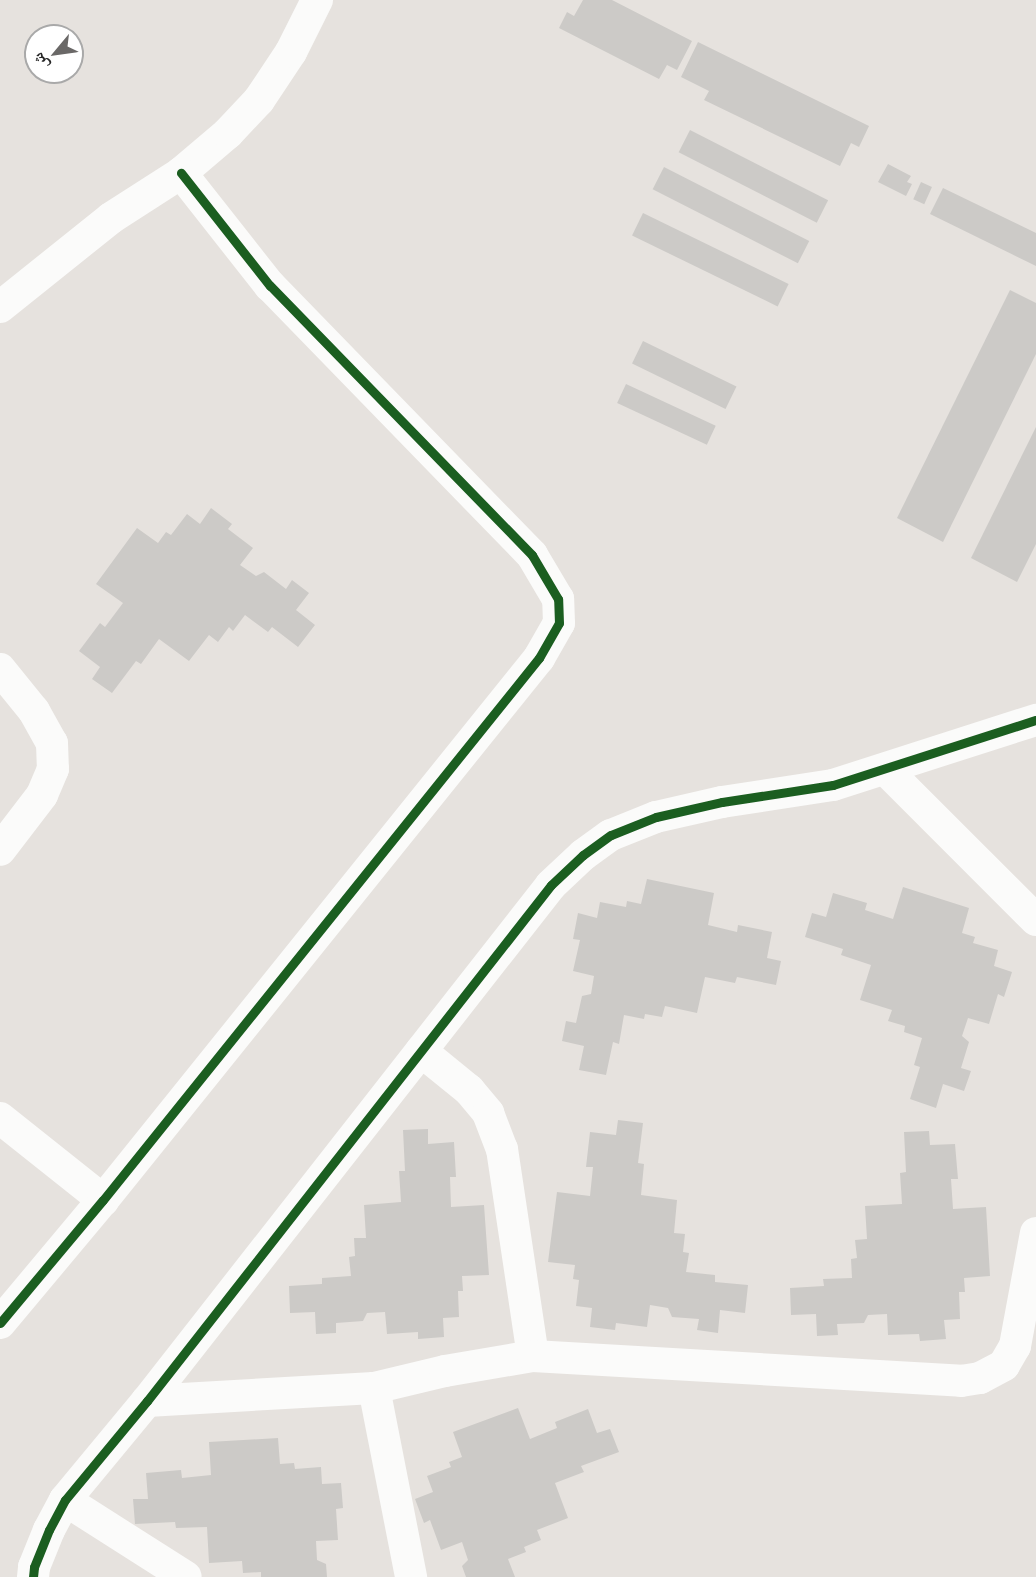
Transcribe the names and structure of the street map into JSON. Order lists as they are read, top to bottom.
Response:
{
  "north": "bottom left"
}
